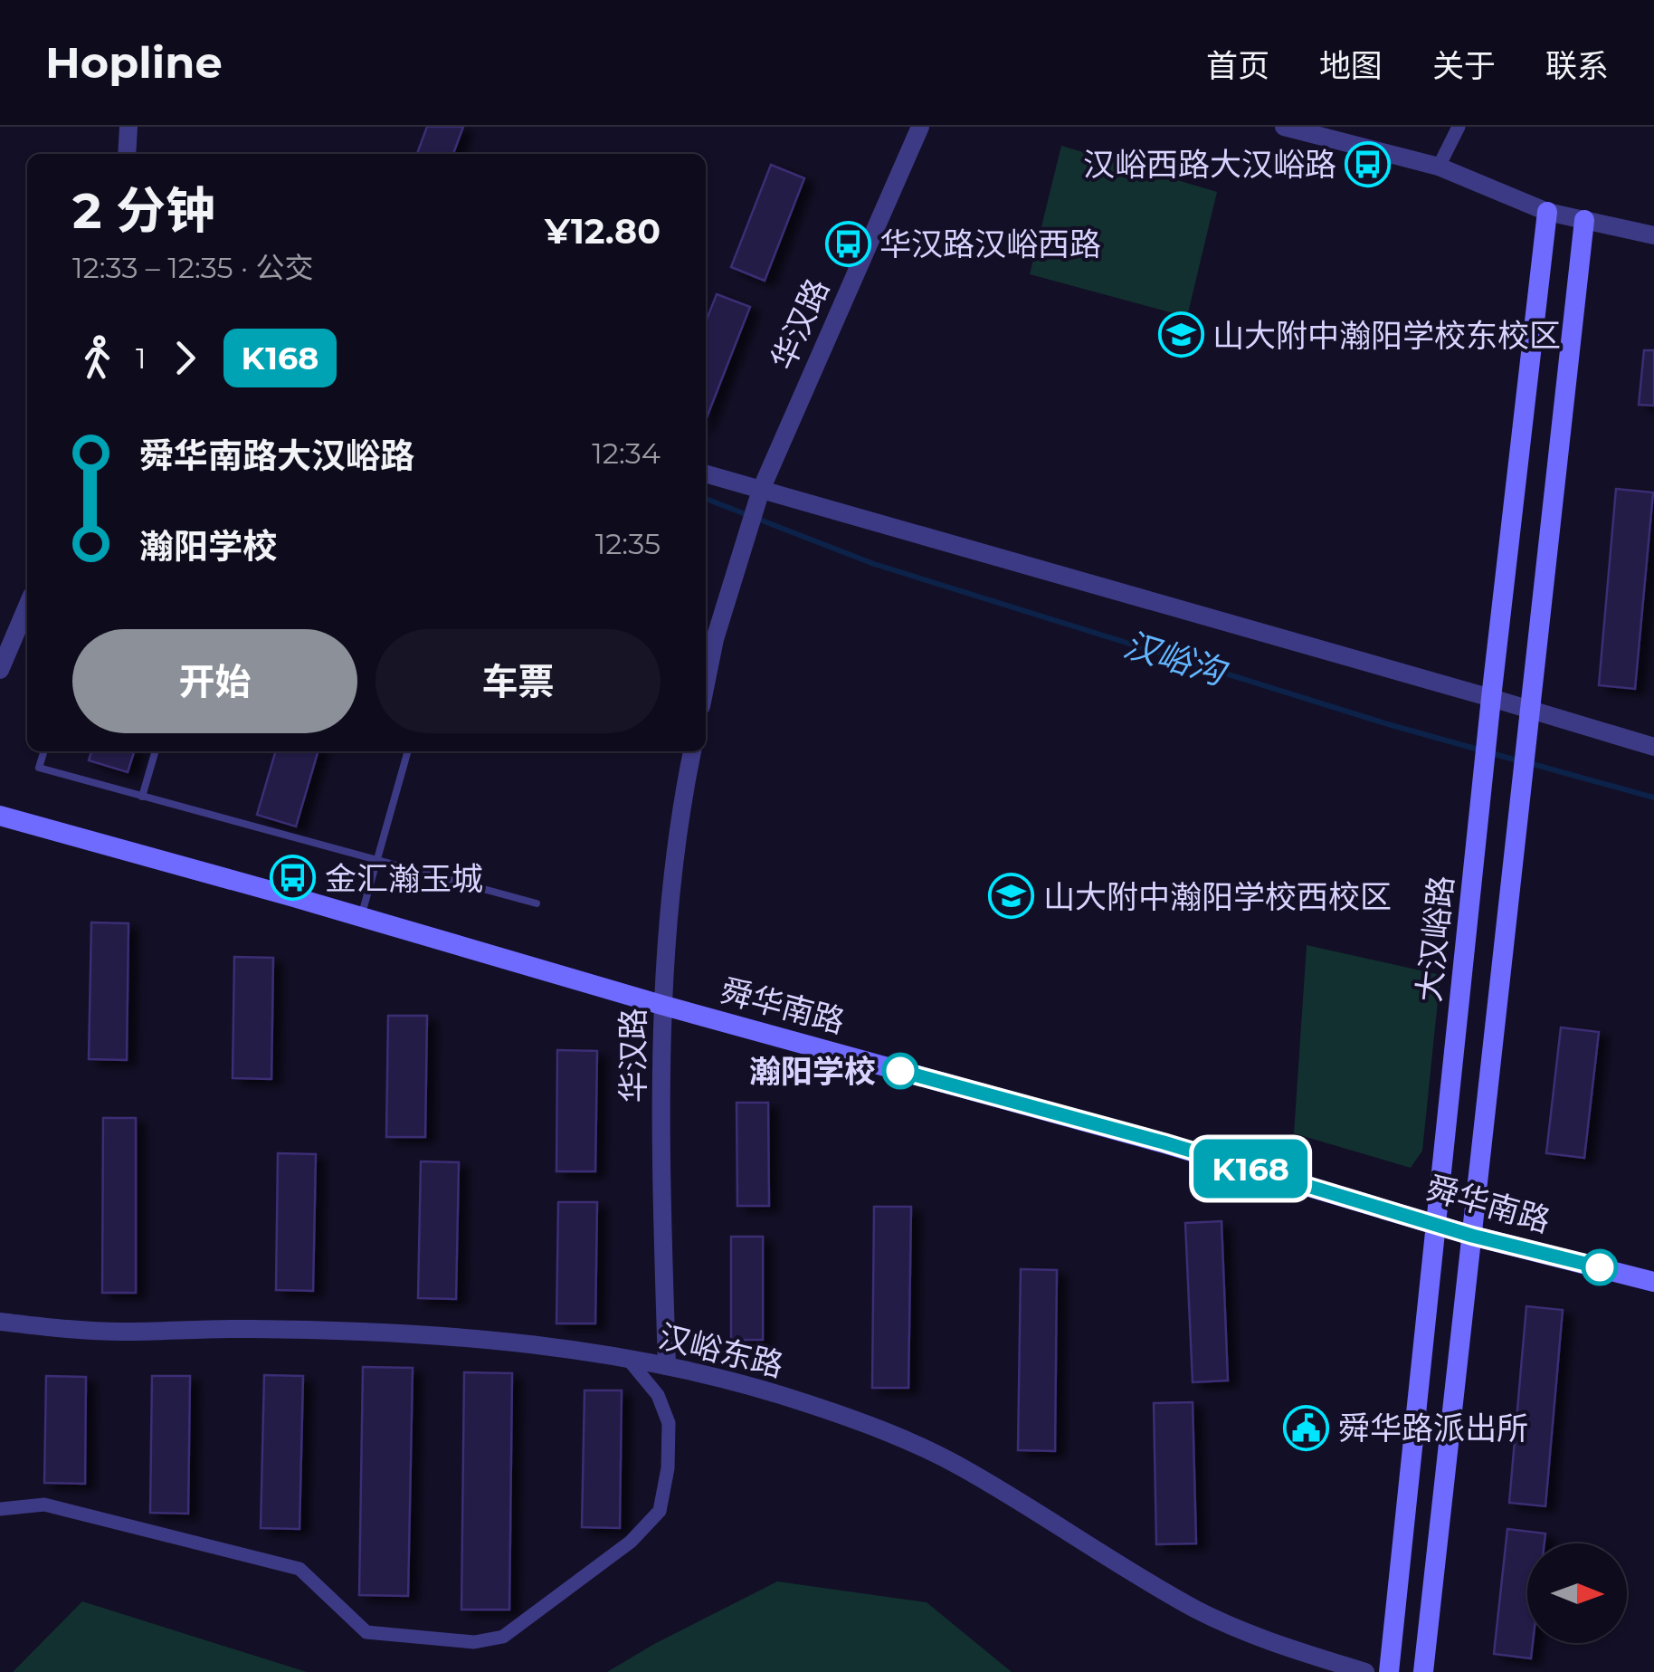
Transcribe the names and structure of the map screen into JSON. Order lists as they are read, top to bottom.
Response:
{
  "streets": {
    "main road": ["大汉峪路", "舜华南路"],
    "street": ["华汉路", "汉峪东路"]
  },
  "crossings": [
    ["华汉路", "舜华南路"],
    ["华汉路", "汉峪东路"],
    ["大汉峪路", "舜华南路"]
  ],
  "water": ["汉峪沟"],
  "places": {
    "bus stop": ["汉峪西路大汉峪路", "华汉路汉峪西路", "金汇瀚玉城"],
    "school or university": ["山大附中瀚阳学校东校区", "山大附中瀚阳学校西校区"],
    "other": ["瀚阳学校"],
    "public building": ["舜华路派出所"]
  },
  "lines": ["bus line K168"],
  "north": "right",
  "page": {
    "header": "Hopline",
    "nav": [
      "首页",
      "地图",
      "关于",
      "联系"
    ],
    "on_map": "K168",
    "heading": ["2 分钟", "12:33 – 12:35 · 公交", "¥12.80"],
    "legs": ["1", "K168"],
    "list": [
      {
        "name": "舜华南路大汉峪路",
        "value": "12:34"
      },
      {
        "name": "瀚阳学校",
        "value": "12:35"
      }
    ],
    "buttons": ["开始", "车票"]
  }
}
